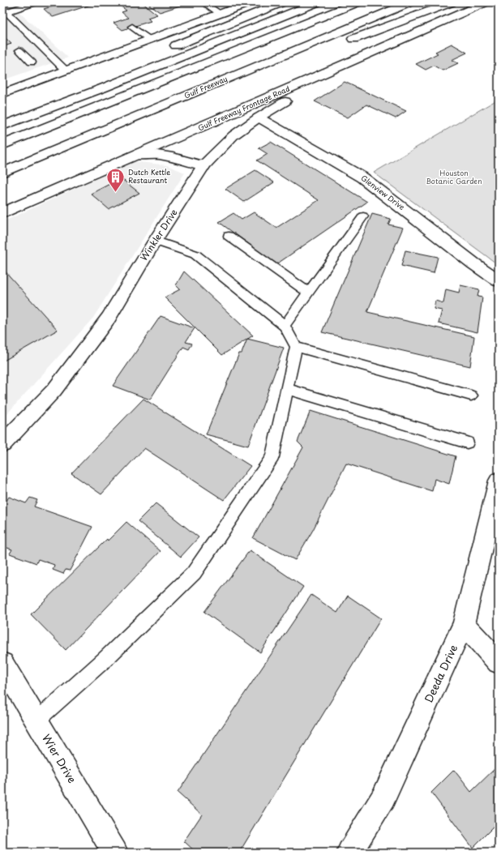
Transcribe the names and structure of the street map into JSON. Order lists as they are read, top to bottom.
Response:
{
  "streets": {
    "main road": [
      "Gulf Freeway",
      "Gulf Freeway Frontage Road",
      "Glenview Drive",
      "Winkler Drive",
      "Deeda Drive",
      "Wier Drive"
    ]
  },
  "crossings": [
    ["Gulf Freeway Frontage Road", "Winkler Drive"],
    ["Glenview Drive", "Winkler Drive"]
  ],
  "parks": ["Houston Botanic Garden"],
  "places": {
    "building": ["Dutch Kettle Restaurant"]
  }
}
